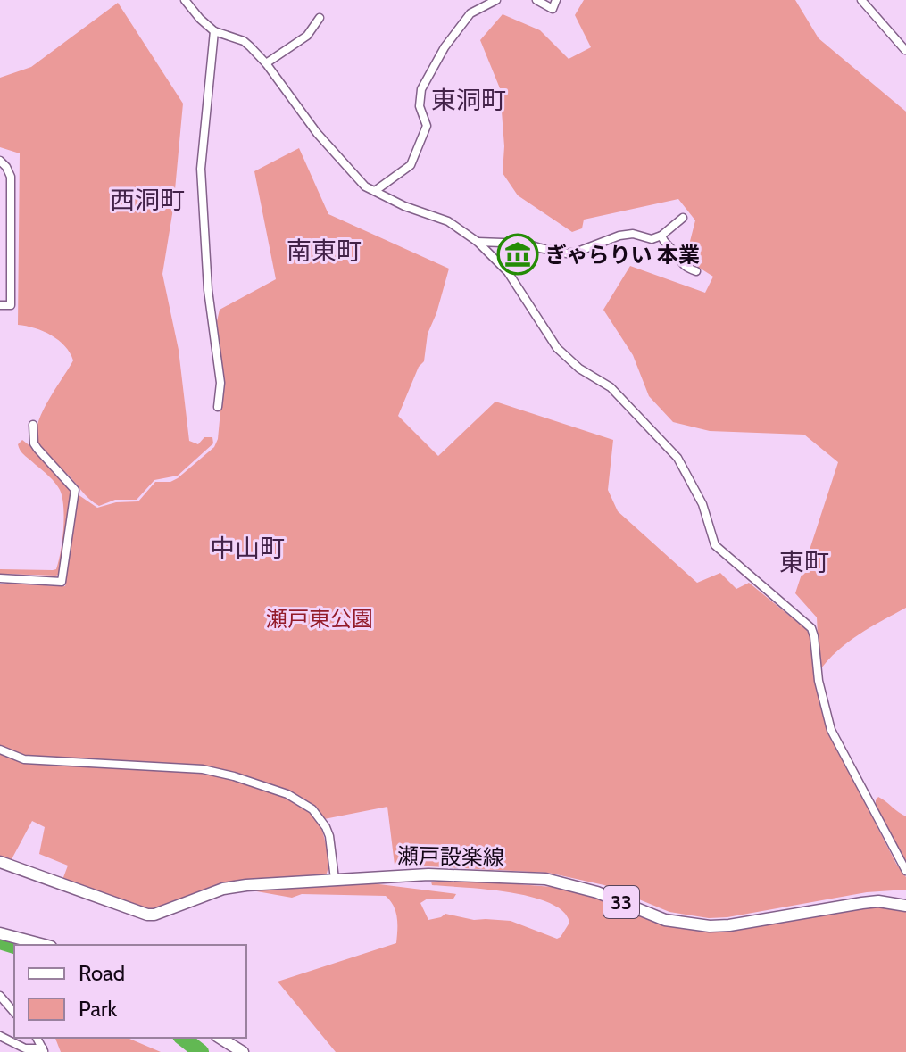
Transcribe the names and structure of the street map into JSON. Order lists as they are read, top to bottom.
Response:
{
  "streets": {
    "main road": ["瀬戸設楽線", "33"]
  },
  "districts": [
    "東洞町",
    "西洞町",
    "南東町",
    "中山町",
    "東町"
  ],
  "parks": ["瀬戸東公園"],
  "places": {
    "museum": ["ぎゃらりい 本業"]
  },
  "legend": ["Road", "Park"]
}
